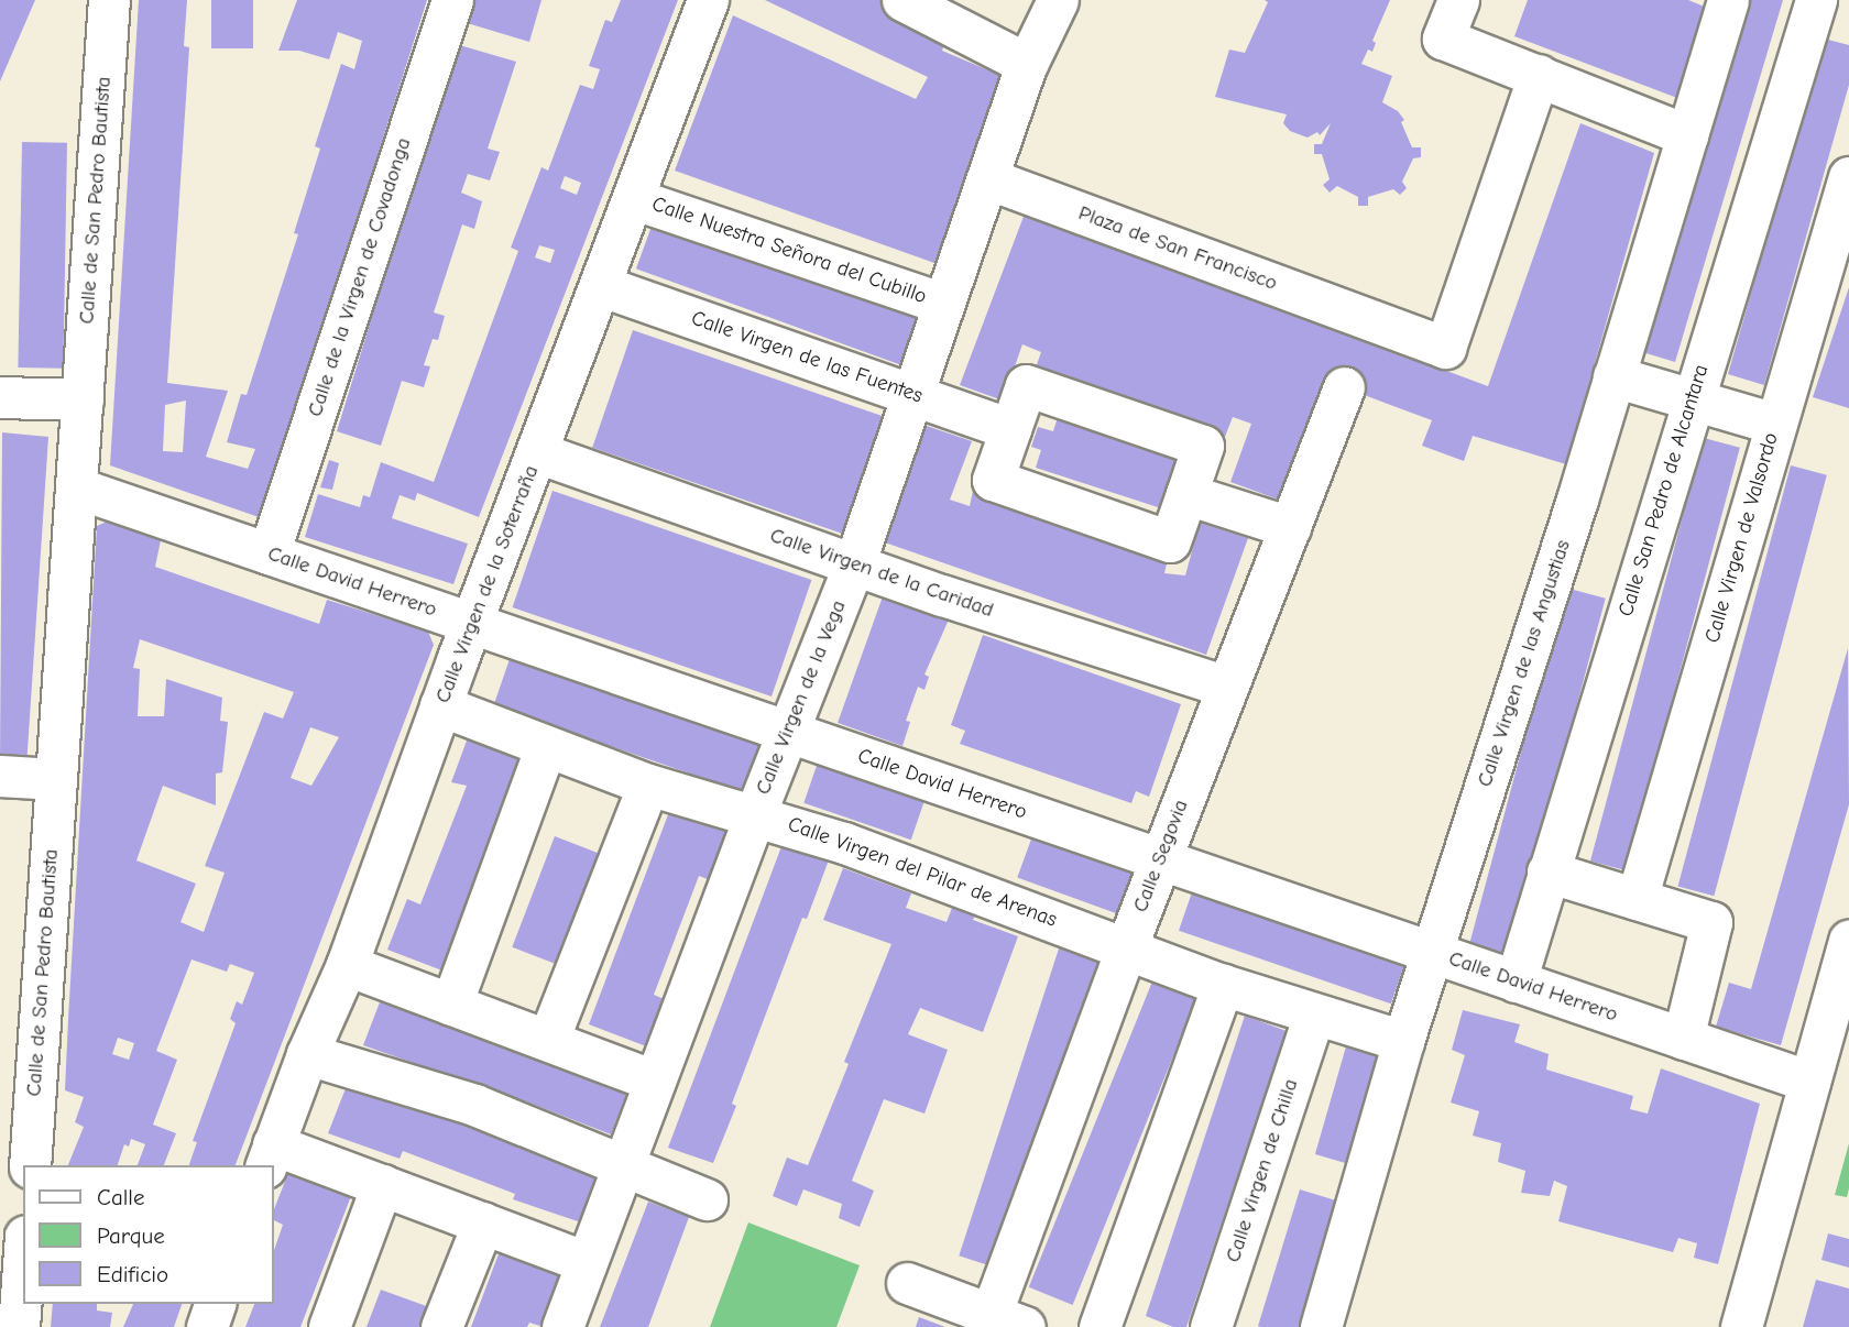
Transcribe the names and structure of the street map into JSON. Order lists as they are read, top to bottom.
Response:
{
  "streets": {
    "street": [
      "Calle de San Pedro Bautista",
      "Plaza de San Francisco",
      "Calle Nuestra Señora del Cubillo",
      "Calle de la Virgen de Covadonga",
      "Calle Virgen de las Fuentes",
      "Calle San Pedro de Alcantara",
      "Calle Virgen de Valsordo",
      "Calle Virgen de la Caridad",
      "Calle David Herrero",
      "Calle Virgen de la Soterraña",
      "Calle Virgen de las Angustias",
      "Calle Virgen de la Vega",
      "Calle Segovia",
      "Calle Virgen del Pilar de Arenas",
      "Calle Virgen de Chilla"
    ]
  },
  "crossings": [
    ["Calle de San Pedro Bautista", "Calle David Herrero"],
    ["Plaza de San Francisco", "Calle Virgen de la Vega"],
    ["Calle Nuestra Señora del Cubillo", "Calle Virgen de la Soterraña"],
    ["Calle Nuestra Señora del Cubillo", "Calle Virgen de la Vega"],
    ["Calle de la Virgen de Covadonga", "Calle David Herrero"],
    ["Calle Virgen de las Fuentes", "Calle Virgen de la Soterraña"],
    ["Calle Virgen de las Fuentes", "Calle Virgen de la Vega"],
    ["Calle San Pedro de Alcantara", "Calle David Herrero"],
    ["Calle Virgen de la Caridad", "Calle Virgen de la Soterraña"],
    ["Calle Virgen de la Caridad", "Calle Virgen de la Vega"],
    ["Calle Virgen de la Caridad", "Calle Segovia"],
    ["Calle David Herrero", "Calle Virgen de la Soterraña"],
    ["Calle David Herrero", "Calle Virgen de las Angustias"],
    ["Calle David Herrero", "Calle Virgen de la Vega"],
    ["Calle David Herrero", "Calle Segovia"],
    ["Calle Virgen de la Soterraña", "Calle Virgen del Pilar de Arenas"],
    ["Calle Virgen de las Angustias", "Calle Virgen del Pilar de Arenas"],
    ["Calle Virgen de la Vega", "Calle Virgen del Pilar de Arenas"],
    ["Calle Segovia", "Calle Virgen del Pilar de Arenas"],
    ["Calle Virgen del Pilar de Arenas", "Calle Virgen de Chilla"]
  ],
  "legend": ["Calle", "Parque", "Edificio"]
}
